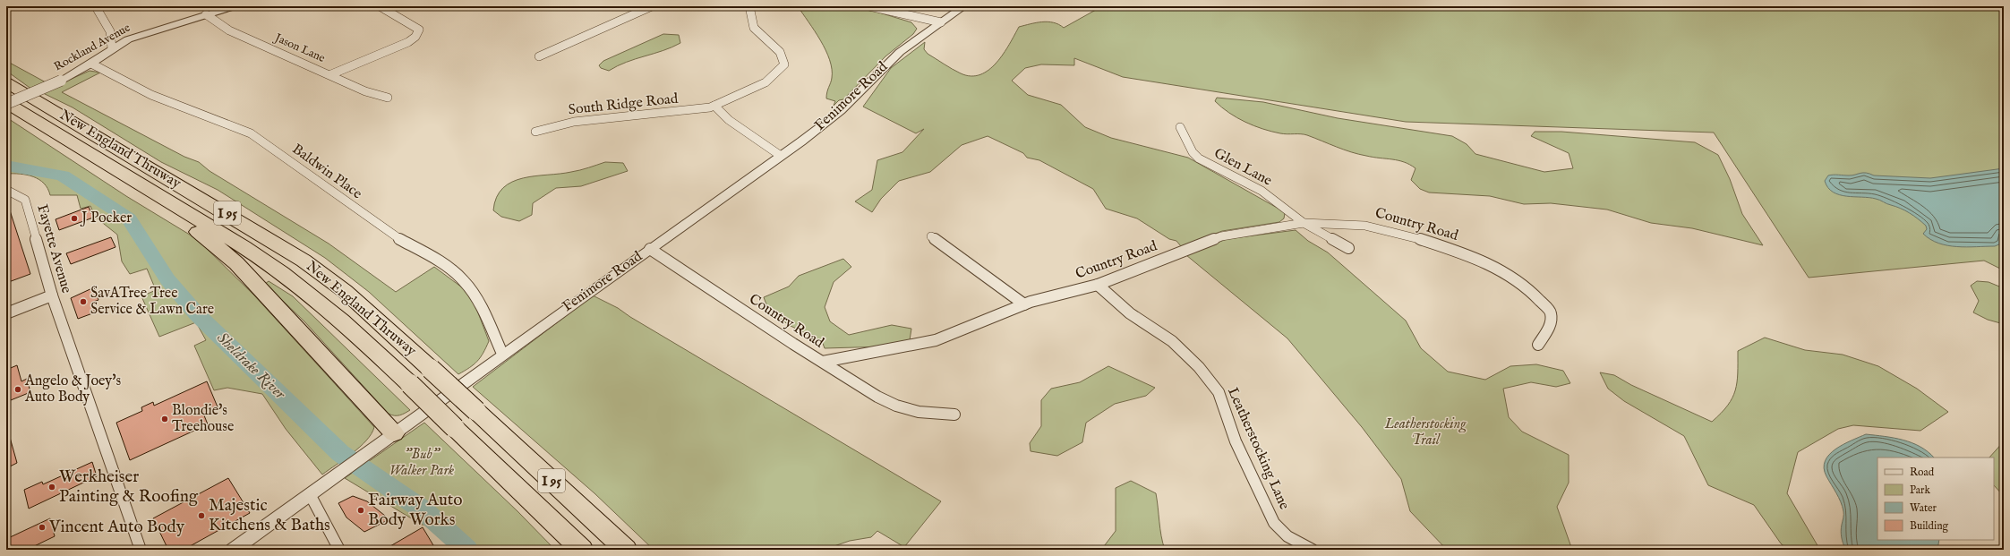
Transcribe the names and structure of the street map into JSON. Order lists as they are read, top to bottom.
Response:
{
  "streets": {
    "highway": ["New England Thruway", "I 95"],
    "street": [
      "Rockland Avenue",
      "Jason Lane",
      "Fenimore Road",
      "South Ridge Road",
      "Glen Lane",
      "Baldwin Place",
      "Country Road",
      "Fayette Avenue",
      "Leatherstocking Lane"
    ]
  },
  "crossings": [
    ["Rockland Avenue", "Jason Lane"],
    ["Rockland Avenue", "New England Thruway"],
    ["Rockland Avenue", "Baldwin Place"],
    ["Fenimore Road", "Baldwin Place"],
    ["Fenimore Road", "Country Road"],
    ["Glen Lane", "Country Road"],
    ["Country Road", "Leatherstocking Lane"]
  ],
  "water": ["Sheldrake River"],
  "parks": ["Leatherstocking Trail", "\"Bub\" Walker Park"],
  "places": [
    "J Pocker",
    "SavATree Tree Service & Lawn Care",
    "Angelo & Joey's Auto Body",
    "Blondie's Treehouse",
    "Werkheiser Painting & Roofing",
    "Fairway Auto Body Works",
    "Majestic Kitchens & Baths",
    "Vincent Auto Body"
  ],
  "legend": [
    "Road",
    "Park",
    "Water",
    "Building"
  ]
}
